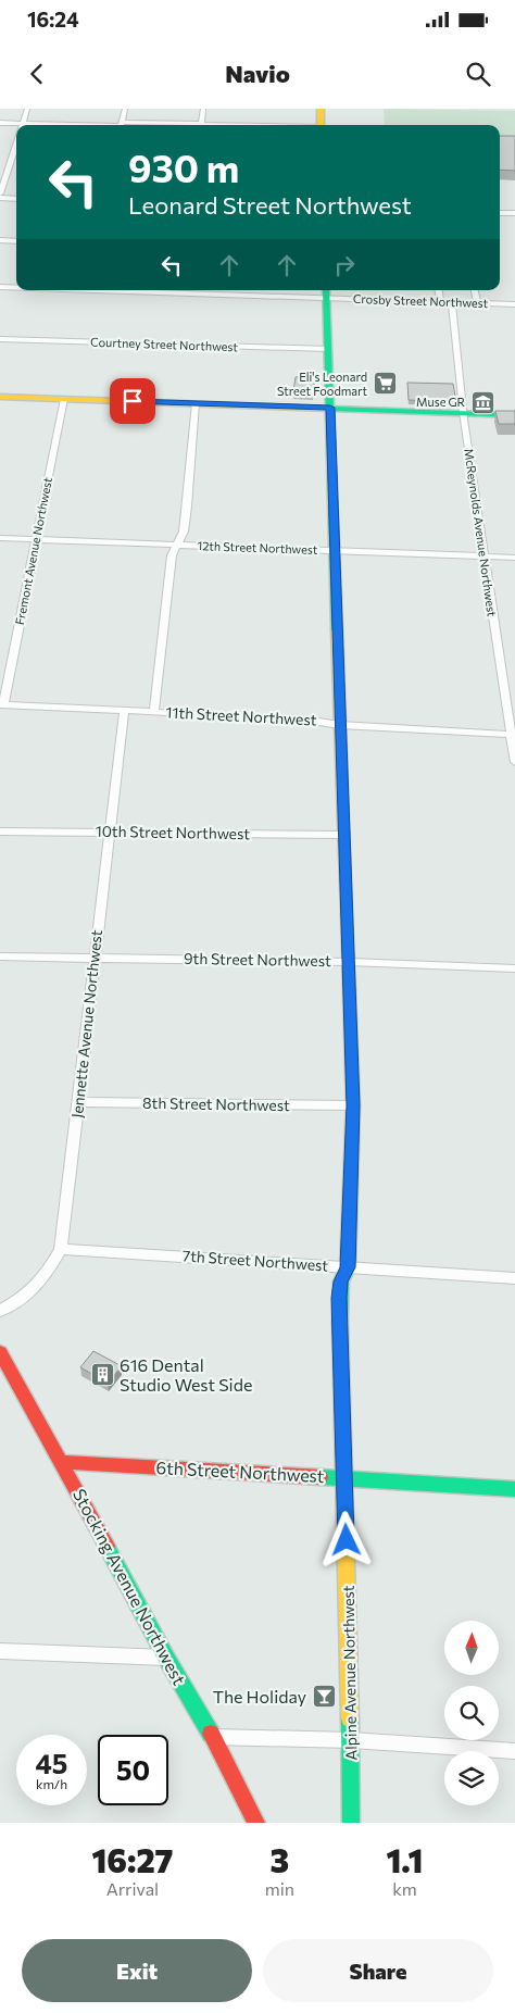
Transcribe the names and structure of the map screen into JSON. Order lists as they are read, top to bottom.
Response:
{
  "streets": {
    "main road": ["6th Street Northwest", "Stocking Avenue Northwest", "Alpine Avenue Northwest"],
    "street": [
      "Crosby Street Northwest",
      "Courtney Street Northwest",
      "McReynolds Avenue Northwest",
      "12th Street Northwest",
      "Fremont Avenue Northwest",
      "11th Street Northwest",
      "10th Street Northwest",
      "9th Street Northwest",
      "Jennette Avenue Northwest",
      "8th Street Northwest",
      "7th Street Northwest"
    ]
  },
  "crossings": [
    ["Crosby Street Northwest", "McReynolds Avenue Northwest"],
    ["Crosby Street Northwest", "Alpine Avenue Northwest"],
    ["Courtney Street Northwest", "Alpine Avenue Northwest"],
    ["McReynolds Avenue Northwest", "12th Street Northwest"],
    ["McReynolds Avenue Northwest", "11th Street Northwest"],
    ["12th Street Northwest", "Fremont Avenue Northwest"],
    ["12th Street Northwest", "Alpine Avenue Northwest"],
    ["Fremont Avenue Northwest", "11th Street Northwest"],
    ["11th Street Northwest", "Jennette Avenue Northwest"],
    ["11th Street Northwest", "Alpine Avenue Northwest"],
    ["10th Street Northwest", "Jennette Avenue Northwest"],
    ["10th Street Northwest", "Alpine Avenue Northwest"],
    ["9th Street Northwest", "Jennette Avenue Northwest"],
    ["9th Street Northwest", "Alpine Avenue Northwest"],
    ["Jennette Avenue Northwest", "8th Street Northwest"],
    ["Jennette Avenue Northwest", "7th Street Northwest"],
    ["8th Street Northwest", "Alpine Avenue Northwest"],
    ["7th Street Northwest", "Alpine Avenue Northwest"],
    ["6th Street Northwest", "Stocking Avenue Northwest"],
    ["6th Street Northwest", "Alpine Avenue Northwest"]
  ],
  "places": {
    "supermarket": ["Eli's Leonard Street Foodmart"],
    "museum": ["Muse GR"],
    "building": ["616 Dental Studio West Side"],
    "bar": ["The Holiday"]
  },
  "north": "top",
  "page": {
    "status": "16:24",
    "header": "Navio",
    "turn": ["930 m", "Leonard Street Northwest"],
    "speed": "45 km/h",
    "limit": "50",
    "eta": [
      "16:27",
      "Arrival",
      "3",
      "min",
      "1.1",
      "km"
    ],
    "buttons": ["Exit", "Share"]
  }
}
